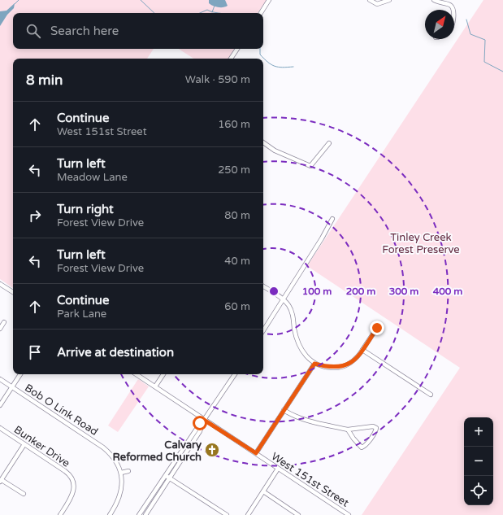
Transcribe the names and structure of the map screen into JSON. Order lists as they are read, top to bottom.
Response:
{
  "streets": {
    "street": ["Bob O Link Road", "Bunker Drive", "West 151st Street"]
  },
  "parks": ["Tinley Creek Forest Preserve"],
  "places": {
    "church": ["Calvary Reformed Church"]
  },
  "north": "top right",
  "page": {
    "search": "Search here",
    "heading": ["8 min", "Walk · 590 m"],
    "list": [
      ["Continue", "West 151st Street", "160 m"],
      ["Turn left", "Meadow Lane", "250 m"],
      ["Turn right", "Forest View Drive", "80 m"],
      ["Turn left", "Forest View Drive", "40 m"],
      ["Continue", "Park Lane", "60 m"],
      "Arrive at destination"
    ],
    "map_buttons": ["+", "−"]
  },
  "rings": [
    "100 m",
    "200 m",
    "300 m",
    "400 m"
  ]
}
